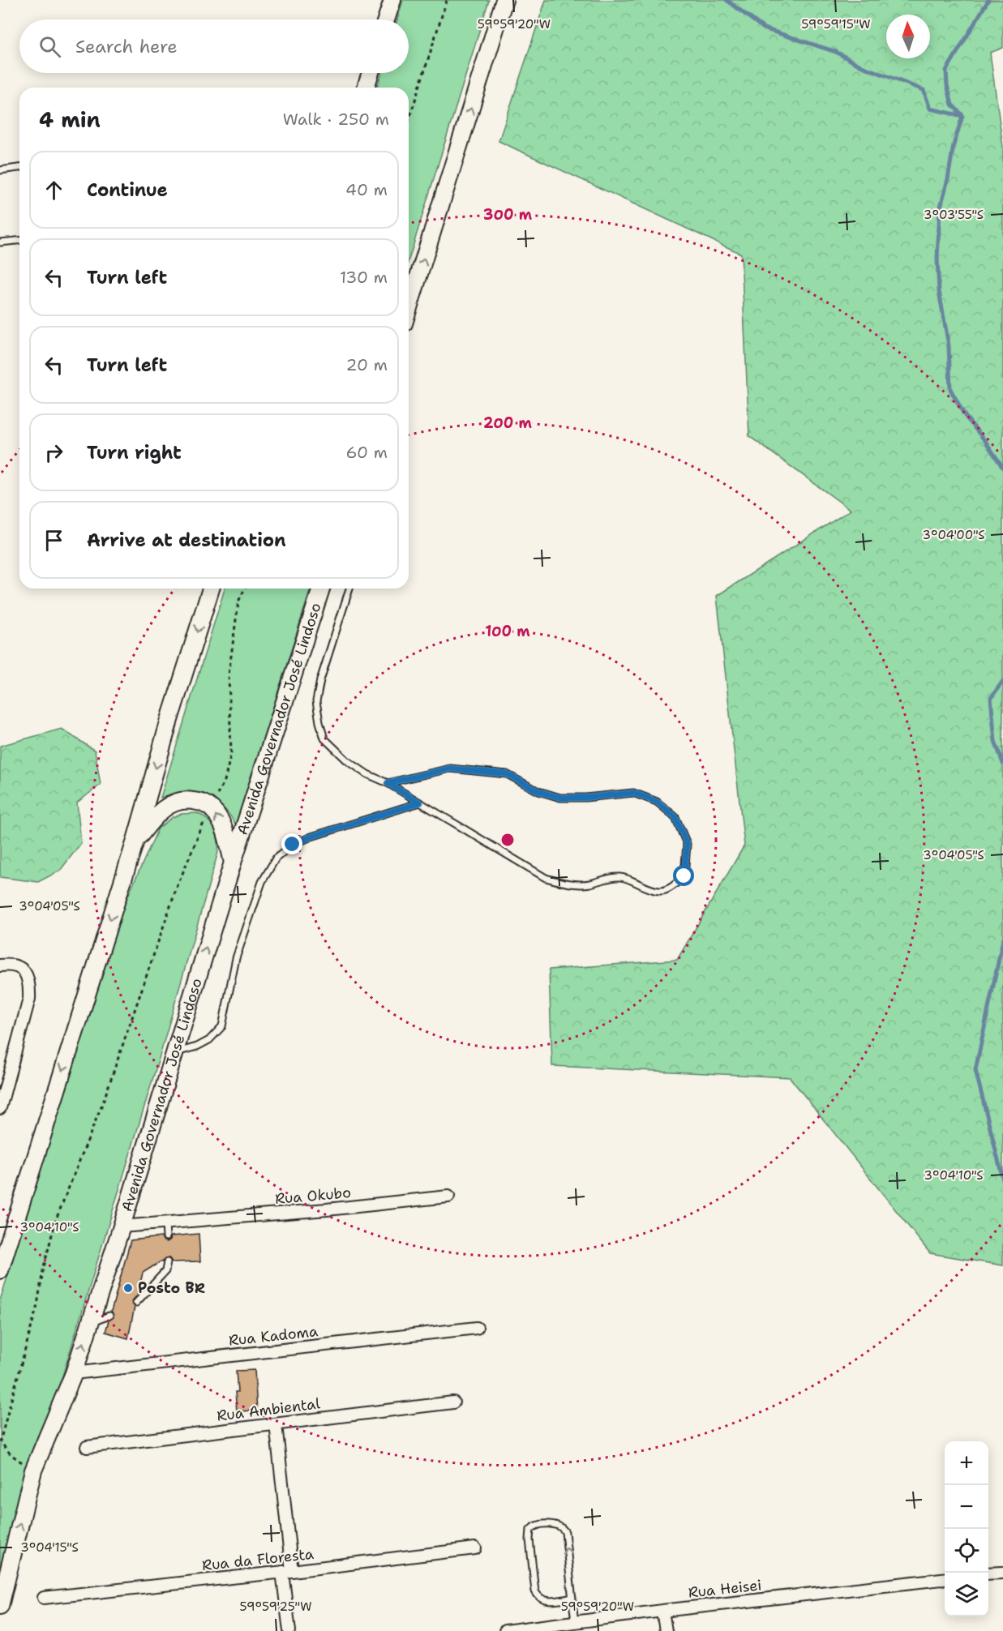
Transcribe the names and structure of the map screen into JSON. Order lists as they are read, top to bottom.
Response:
{
  "streets": {
    "main road": ["Avenida Governador José Lindoso"],
    "street": [
      "Rua Okubo",
      "Rua Kadoma",
      "Rua Ambiental",
      "Rua da Floresta",
      "Rua Heisei"
    ]
  },
  "crossings": [
    ["Avenida Governador José Lindoso", "Rua Okubo"],
    ["Avenida Governador José Lindoso", "Rua Kadoma"]
  ],
  "places": ["Posto BR"],
  "north": "top",
  "page": {
    "search": "Search here",
    "heading": ["4 min", "Walk · 250 m"],
    "list": [
      ["Continue", "40 m"],
      ["Turn left", "130 m"],
      ["Turn left", "20 m"],
      ["Turn right", "60 m"],
      "Arrive at destination"
    ],
    "map_buttons": ["+", "−"]
  },
  "coordinates": [
    "59°59'20\"W",
    "59°59'15\"W",
    "3°03'55\"S",
    "3°04'00\"S",
    "3°04'05\"S",
    "3°04'10\"S",
    "3°04'15\"S",
    "59°59'25\"W"
  ],
  "rings": ["300 m", "200 m", "100 m"]
}
